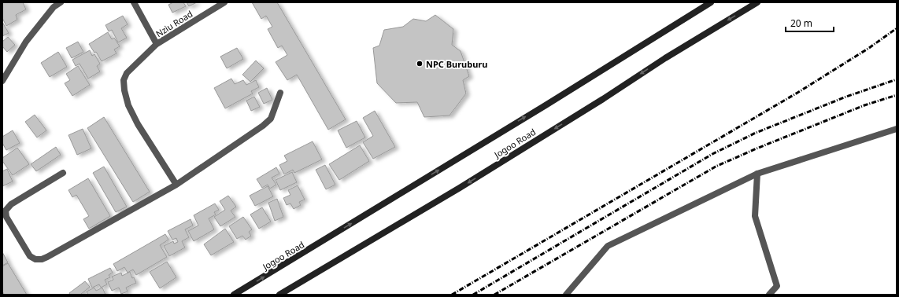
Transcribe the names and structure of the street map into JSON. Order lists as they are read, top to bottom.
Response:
{
  "streets": {
    "main road": ["Jogoo Road"],
    "street": ["Nziu Road"]
  },
  "places": ["NPC Buruburu"],
  "scale_bar": "20 m"
}
